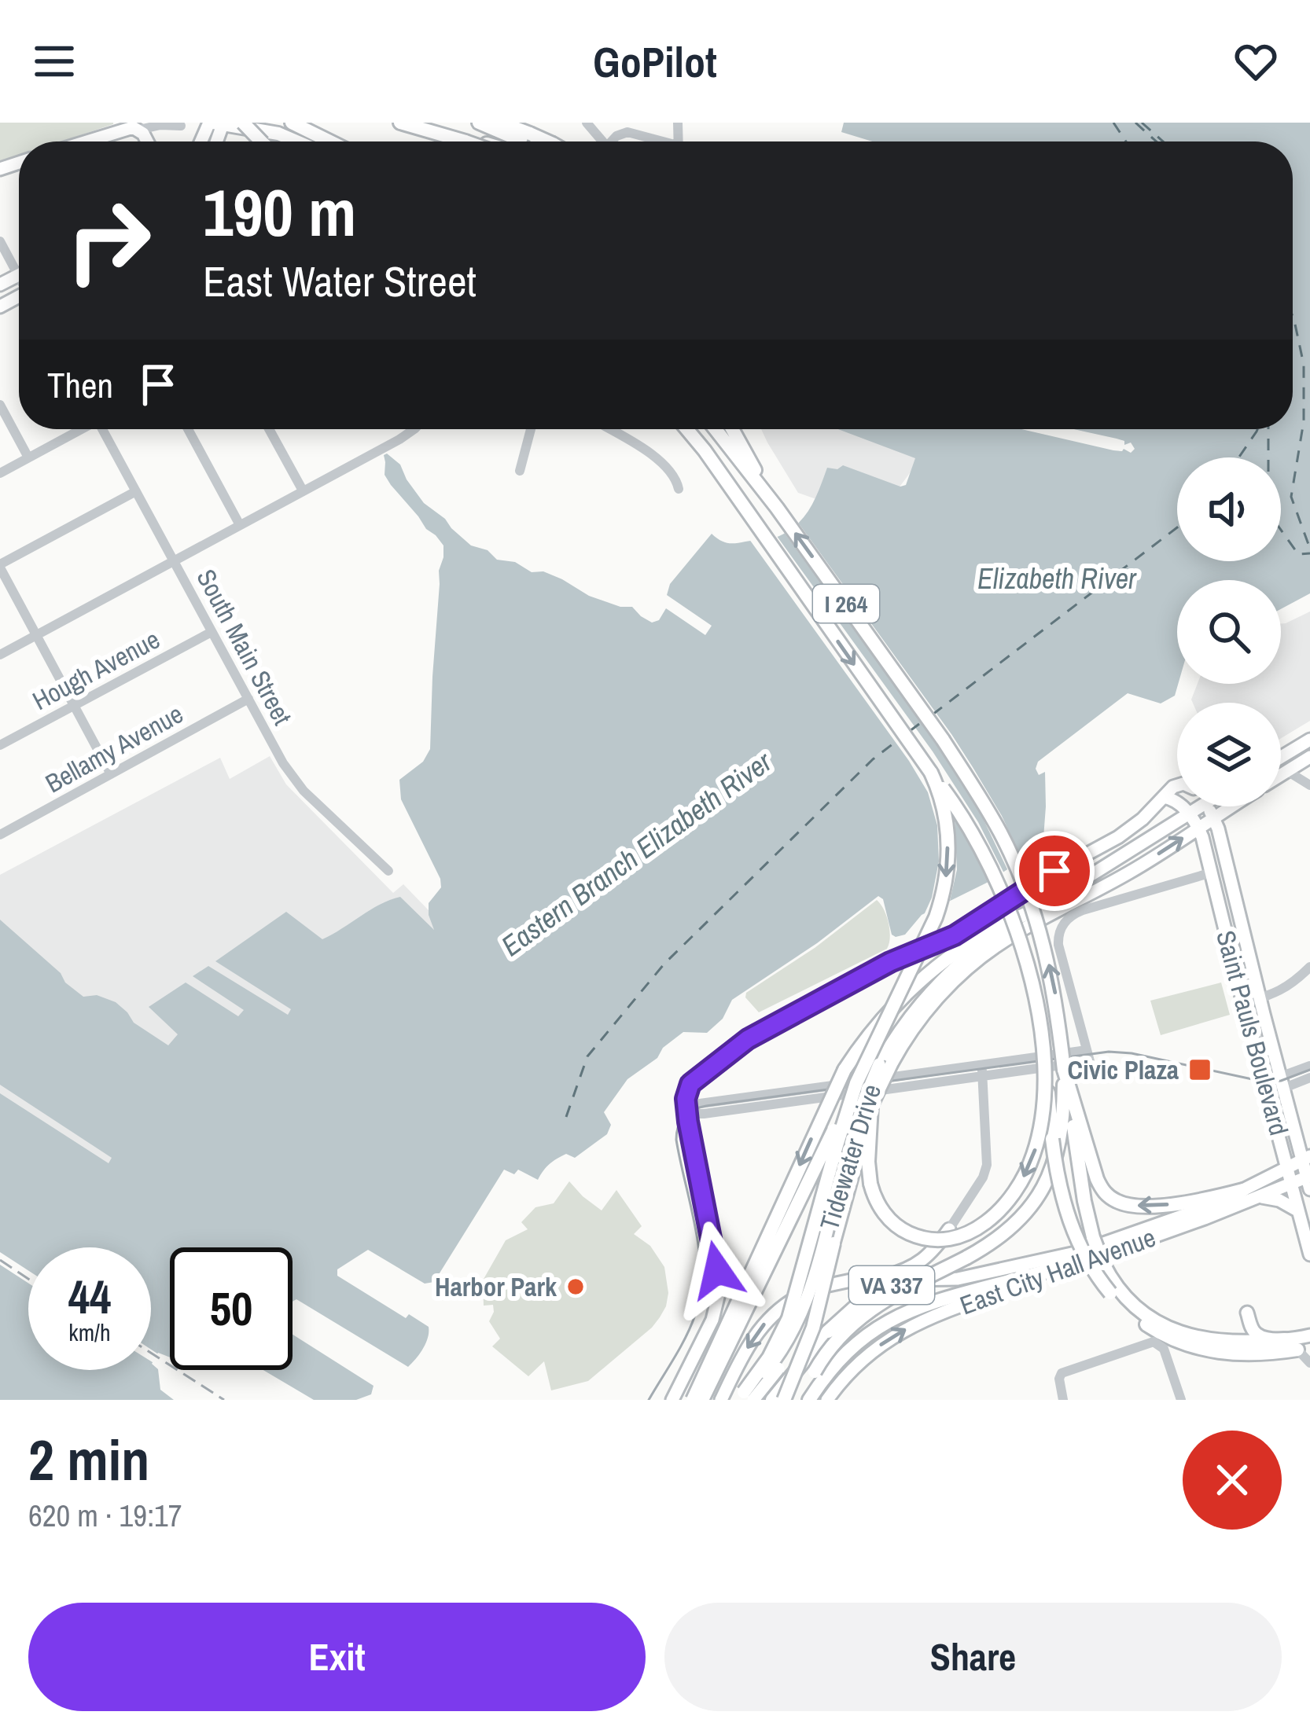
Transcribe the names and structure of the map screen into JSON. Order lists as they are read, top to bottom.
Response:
{
  "streets": {
    "highway": ["I 264", "VA 337"],
    "main road": ["Saint Pauls Boulevard", "Tidewater Drive", "East City Hall Avenue"],
    "street": ["South Main Street", "Hough Avenue", "Bellamy Avenue"]
  },
  "crossings": [
    ["I 264", "VA 337"],
    ["South Main Street", "Hough Avenue"],
    ["South Main Street", "Bellamy Avenue"],
    ["Saint Pauls Boulevard", "Tidewater Drive"],
    ["Saint Pauls Boulevard", "East City Hall Avenue"]
  ],
  "water": ["Elizabeth River", "Eastern Branch Elizabeth River"],
  "places": {
    "transit": ["Civic Plaza"],
    "other": ["Harbor Park"]
  },
  "page": {
    "header": "GoPilot",
    "turn": ["190 m", "East Water Street"],
    "then": "Then",
    "speed": "44 km/h",
    "limit": "50",
    "heading": ["2 min", "620 m · 19:17"],
    "buttons": ["Exit", "Share"]
  }
}
